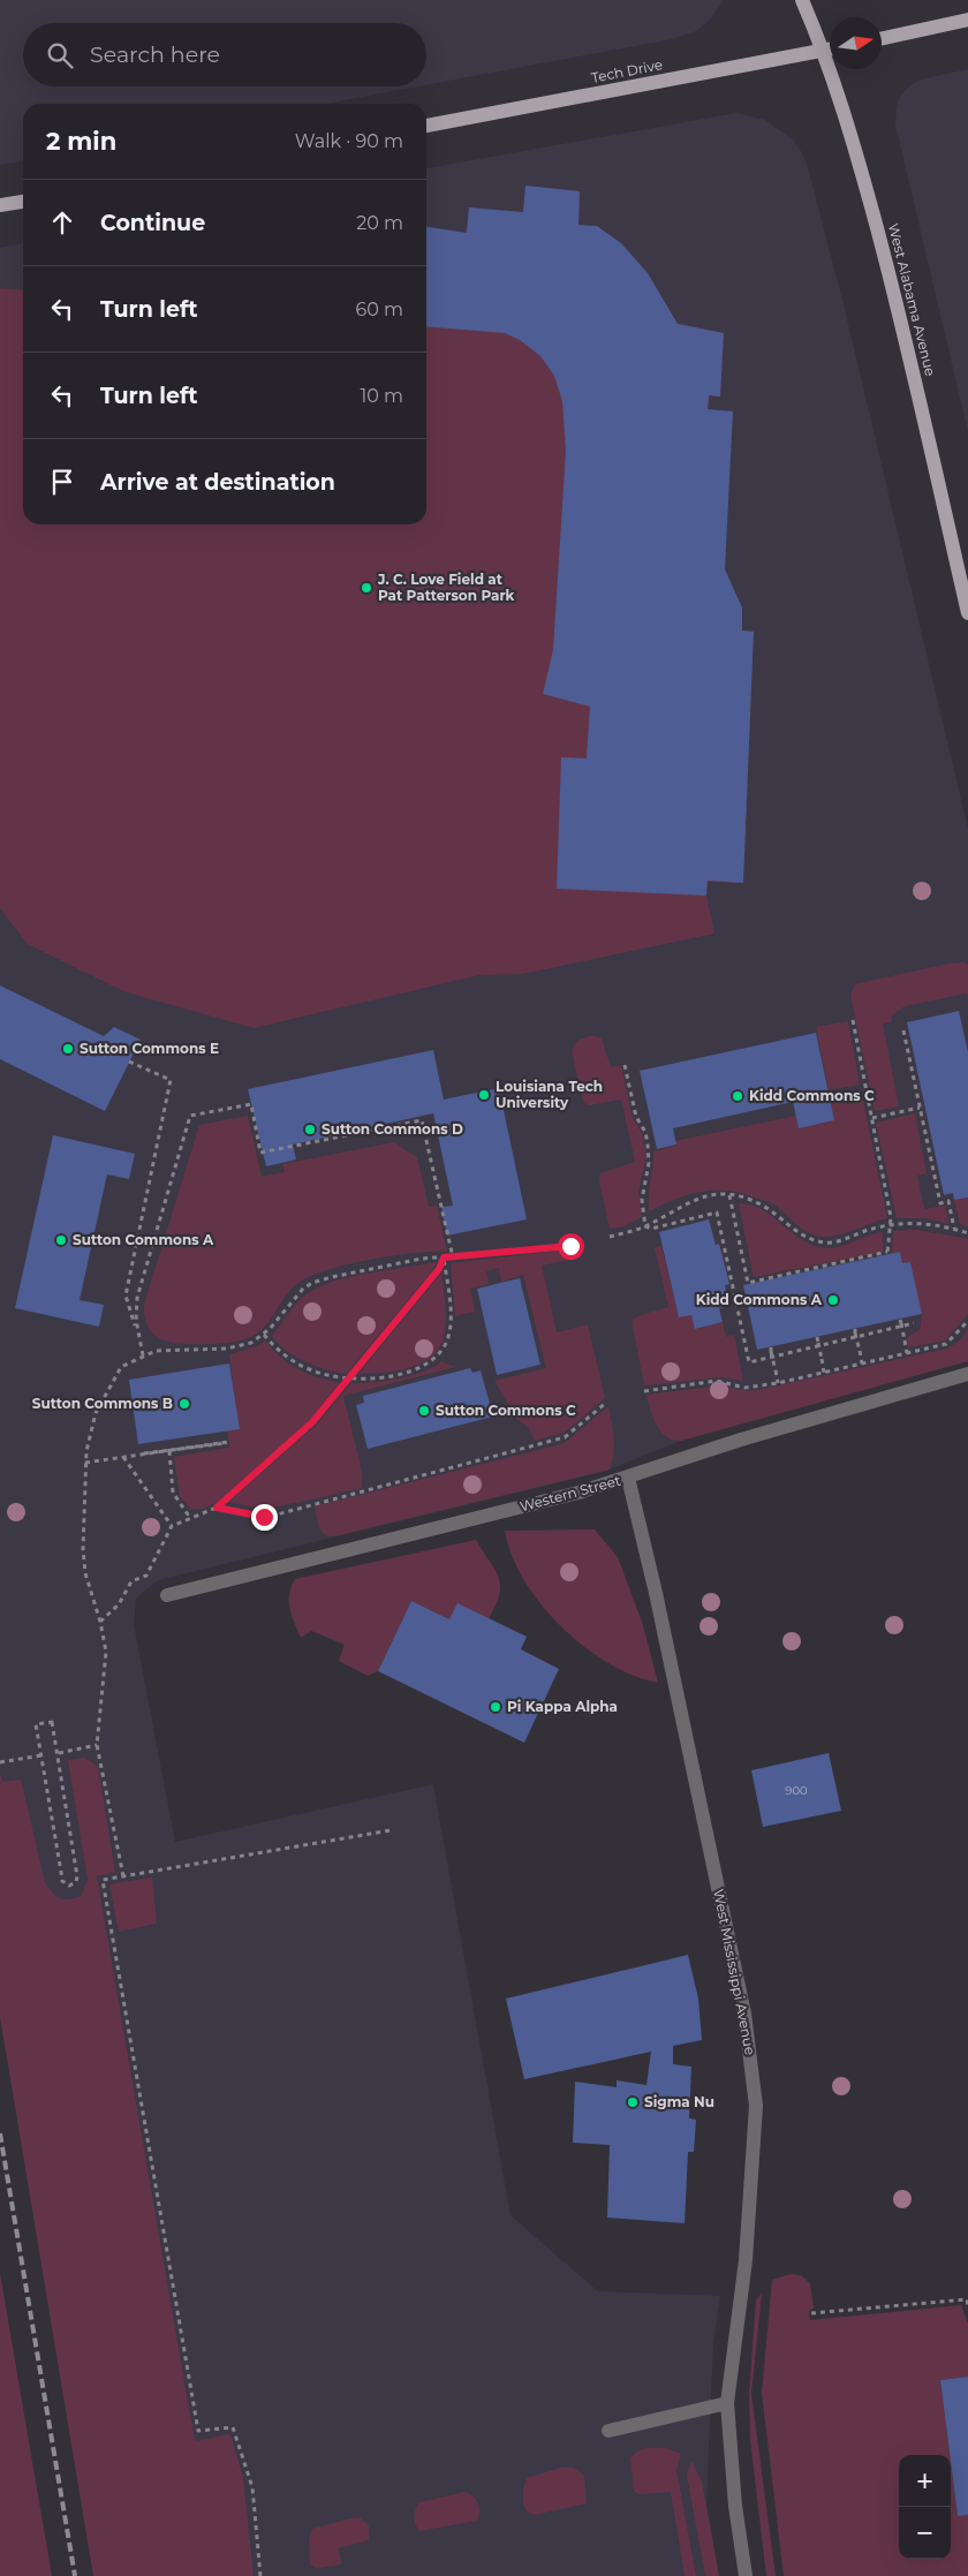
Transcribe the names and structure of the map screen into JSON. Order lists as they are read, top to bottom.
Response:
{
  "streets": {
    "main road": ["Tech Drive", "West Alabama Avenue"],
    "street": ["Western Street", "West Mississippi Avenue"]
  },
  "crossings": [
    ["Western Street", "West Mississippi Avenue"]
  ],
  "places": [
    "J. C. Love Field at Pat Patterson Park",
    "Sutton Commons E",
    "Louisiana Tech University",
    "Kidd Commons C",
    "Sutton Commons D",
    "Sutton Commons A",
    "Kidd Commons A",
    "Sutton Commons B",
    "Sutton Commons C",
    "Pi Kappa Alpha",
    "Sigma Nu"
  ],
  "house_numbers": ["900"],
  "north": "right",
  "page": {
    "search": "Search here",
    "heading": ["2 min", "Walk · 90 m"],
    "list": [
      ["Continue", "20 m"],
      ["Turn left", "60 m"],
      ["Turn left", "10 m"],
      "Arrive at destination"
    ],
    "map_buttons": ["+", "−"]
  }
}
